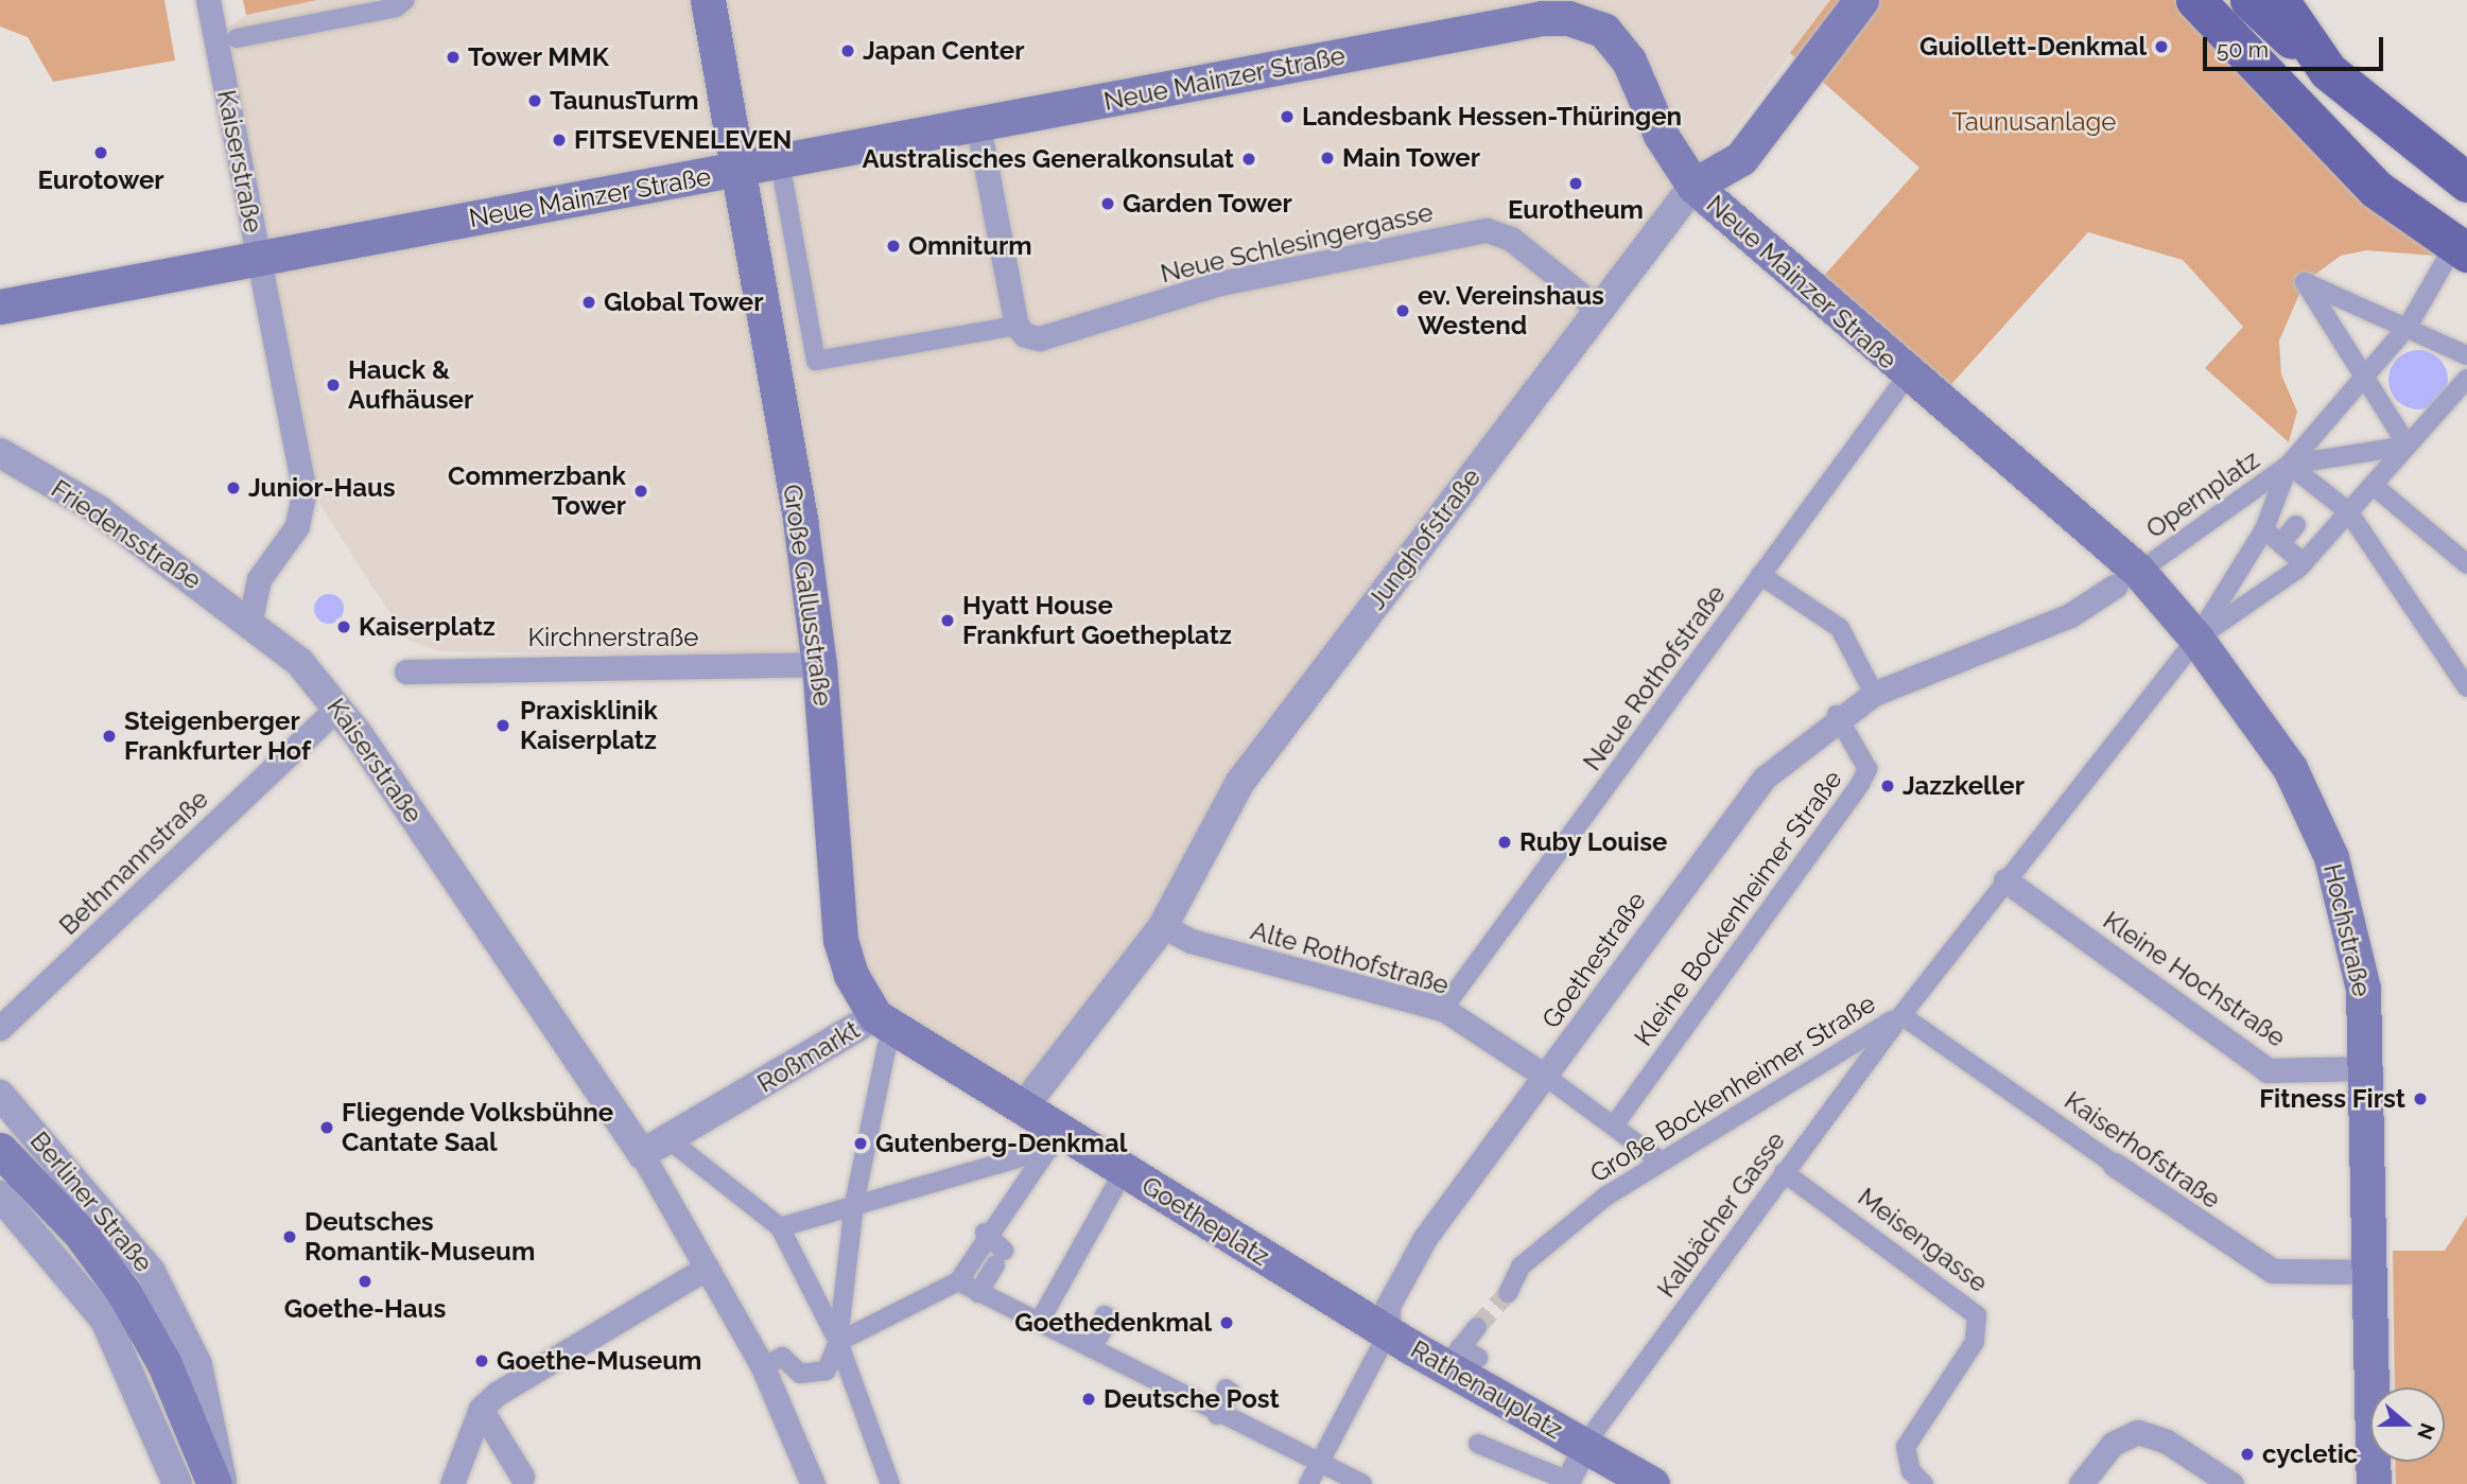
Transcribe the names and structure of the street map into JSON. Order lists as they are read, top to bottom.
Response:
{
  "streets": {
    "main road": [
      "Neue Mainzer Straße",
      "Junghofstraße",
      "Große Gallusstraße",
      "Hochstraße",
      "Roßmarkt",
      "Goetheplatz",
      "Rathenauplatz"
    ],
    "street": [
      "Kaiserstraße",
      "Neue Schlesingergasse",
      "Opernplatz",
      "Friedensstraße",
      "Kirchnerstraße",
      "Neue Rothofstraße",
      "Bethmannstraße",
      "Kleine Bockenheimer Straße",
      "Alte Rothofstraße",
      "Goethestraße",
      "Kleine Hochstraße",
      "Große Bockenheimer Straße",
      "Kaiserhofstraße",
      "Berliner Straße",
      "Kalbächer Gasse",
      "Meisengasse"
    ]
  },
  "crossings": [
    ["Neue Mainzer Straße", "Kaiserstraße"],
    ["Neue Mainzer Straße", "Opernplatz"],
    ["Neue Mainzer Straße", "Junghofstraße"],
    ["Neue Mainzer Straße", "Große Gallusstraße"],
    ["Neue Mainzer Straße", "Neue Rothofstraße"],
    ["Neue Mainzer Straße", "Hochstraße"],
    ["Neue Mainzer Straße", "Große Bockenheimer Straße"],
    ["Kaiserstraße", "Friedensstraße"],
    ["Kaiserstraße", "Bethmannstraße"],
    ["Kaiserstraße", "Roßmarkt"],
    ["Neue Schlesingergasse", "Junghofstraße"],
    ["Opernplatz", "Hochstraße"],
    ["Opernplatz", "Große Bockenheimer Straße"],
    ["Junghofstraße", "Alte Rothofstraße"],
    ["Junghofstraße", "Roßmarkt"],
    ["Junghofstraße", "Goetheplatz"],
    ["Große Gallusstraße", "Kirchnerstraße"],
    ["Große Gallusstraße", "Roßmarkt"],
    ["Neue Rothofstraße", "Alte Rothofstraße"],
    ["Kleine Bockenheimer Straße", "Alte Rothofstraße"],
    ["Kleine Bockenheimer Straße", "Goethestraße"],
    ["Hochstraße", "Kleine Hochstraße"],
    ["Hochstraße", "Große Bockenheimer Straße"],
    ["Hochstraße", "Kaiserhofstraße"],
    ["Alte Rothofstraße", "Goethestraße"],
    ["Alte Rothofstraße", "Große Bockenheimer Straße"],
    ["Goethestraße", "Goetheplatz"],
    ["Goethestraße", "Rathenauplatz"],
    ["Kleine Hochstraße", "Große Bockenheimer Straße"],
    ["Roßmarkt", "Goetheplatz"],
    ["Große Bockenheimer Straße", "Kaiserhofstraße"],
    ["Große Bockenheimer Straße", "Kalbächer Gasse"],
    ["Kaiserhofstraße", "Kalbächer Gasse"],
    ["Kalbächer Gasse", "Meisengasse"],
    ["Kalbächer Gasse", "Rathenauplatz"],
    ["Goetheplatz", "Rathenauplatz"]
  ],
  "parks": ["Taunusanlage"],
  "places": [
    "Guiollett-Denkmal",
    "Japan Center",
    "Tower MMK",
    "TaunusTurm",
    "Landesbank Hessen-Thüringen",
    "FITSEVENELEVEN",
    "Eurotower",
    "Main Tower",
    "Australisches Generalkonsulat",
    "Eurotheum",
    "Garden Tower",
    "Omniturm",
    "Global Tower",
    "ev. Vereinshaus Westend",
    "Hauck & Aufhäuser",
    "Junior-Haus",
    "Commerzbank Tower",
    "Hyatt House Frankfurt Goetheplatz",
    "Kaiserplatz",
    "Praxisklinik Kaiserplatz",
    "Steigenberger Frankfurter Hof",
    "Jazzkeller",
    "Ruby Louise",
    "Fitness First",
    "Fliegende Volksbühne Cantate Saal",
    "Gutenberg-Denkmal",
    "Deutsches Romantik-Museum",
    "Goethe-Haus",
    "Goethedenkmal",
    "Goethe-Museum",
    "Deutsche Post",
    "cycletic"
  ],
  "scale_bar": "50 m",
  "north": "right"
}
